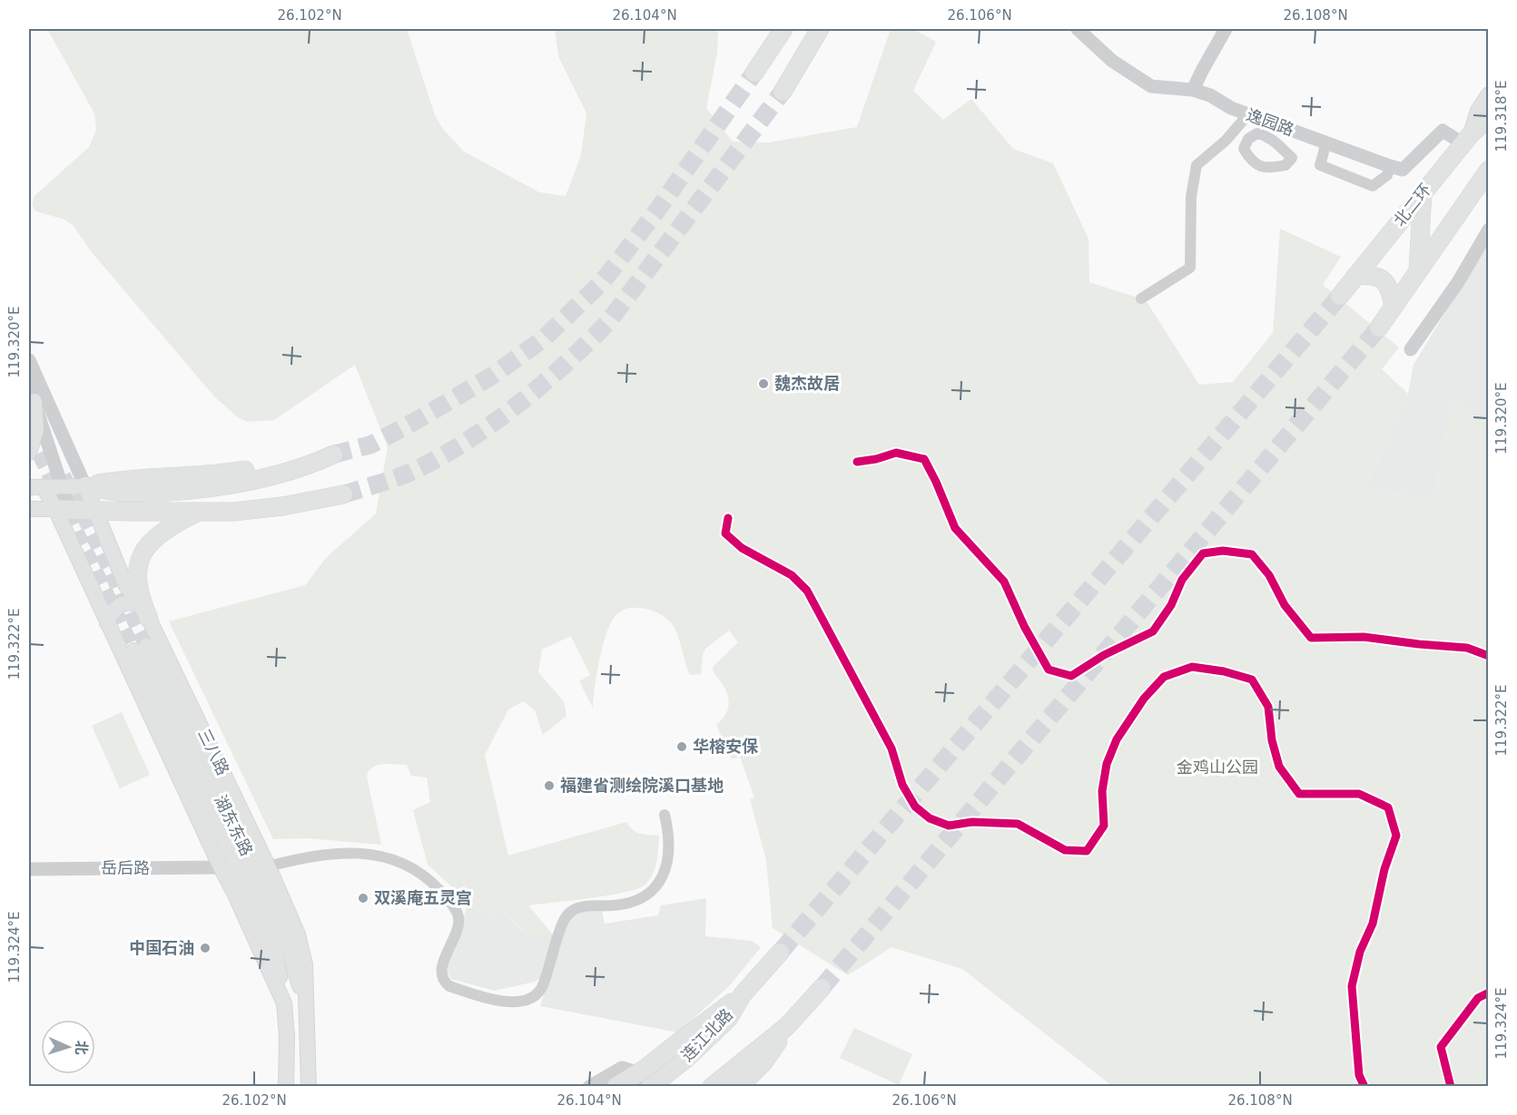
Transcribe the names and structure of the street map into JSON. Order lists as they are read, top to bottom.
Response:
{
  "streets": {
    "main road": [
      "北二环",
      "三八路",
      "湖东东路",
      "连江北路"
    ],
    "street": ["逸园路", "岳后路"]
  },
  "crossings": [
    ["三八路", "湖东东路"]
  ],
  "parks": ["金鸡山公园"],
  "places": [
    "魏杰故居",
    "华榕安保",
    "福建省测绘院溪口基地",
    "双溪庵五灵宫",
    "中国石油"
  ],
  "north": "right",
  "coordinates": [
    "26.102°N",
    "26.104°N",
    "26.106°N",
    "26.108°N",
    "119.318°E",
    "119.320°E",
    "119.322°E",
    "119.324°E"
  ]
}
